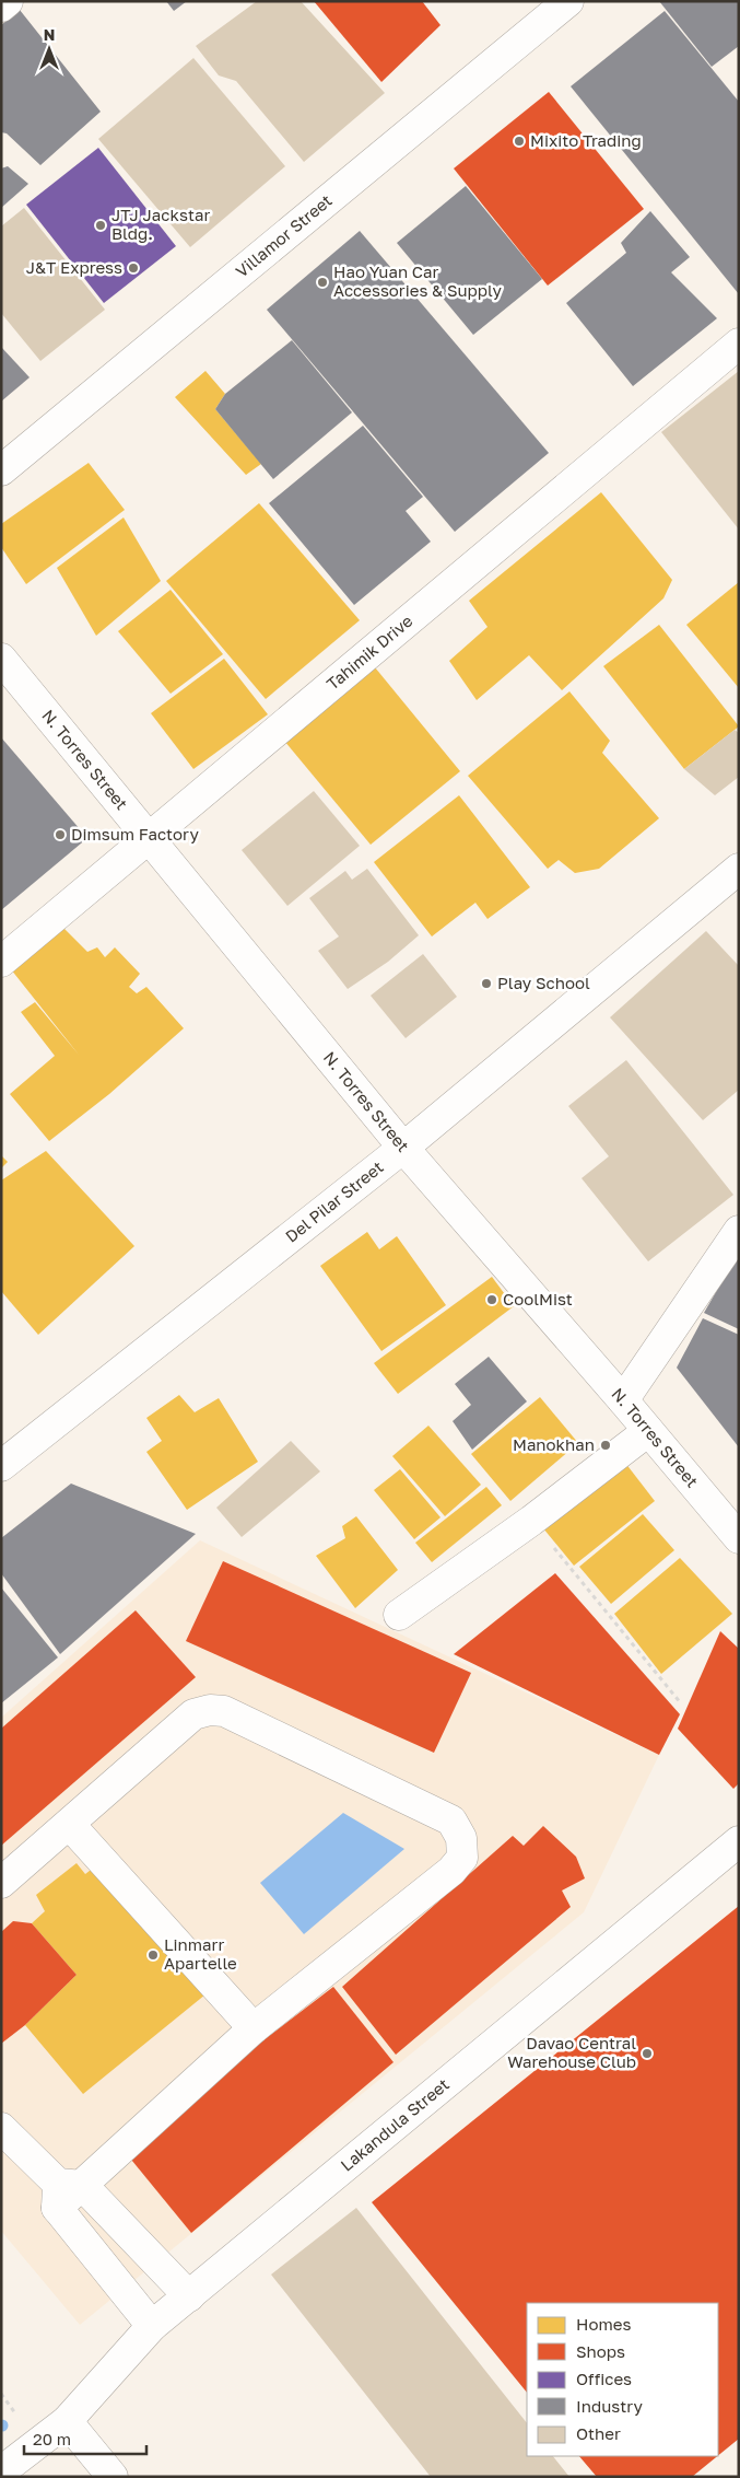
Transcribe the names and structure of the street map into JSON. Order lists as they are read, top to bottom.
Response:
{
  "streets": {
    "street": [
      "Villamor Street",
      "Tahimik Drive",
      "N. Torres Street",
      "Del Pilar Street",
      "Lakandula Street"
    ]
  },
  "crossings": [
    ["Tahimik Drive", "N. Torres Street"],
    ["N. Torres Street", "Del Pilar Street"]
  ],
  "places": [
    "Mixito Trading",
    "JTJ Jackstar Bldg.",
    "J&T Express",
    "Hao Yuan Car Accessories & Supply",
    "Dimsum Factory",
    "Play School",
    "CoolMist",
    "Manokhan",
    "Linmarr Apartelle",
    "Davao Central Warehouse Club"
  ],
  "legend": [
    "Homes",
    "Shops",
    "Offices",
    "Industry",
    "Other"
  ],
  "scale_bar": "20 m",
  "north": "top"
}
